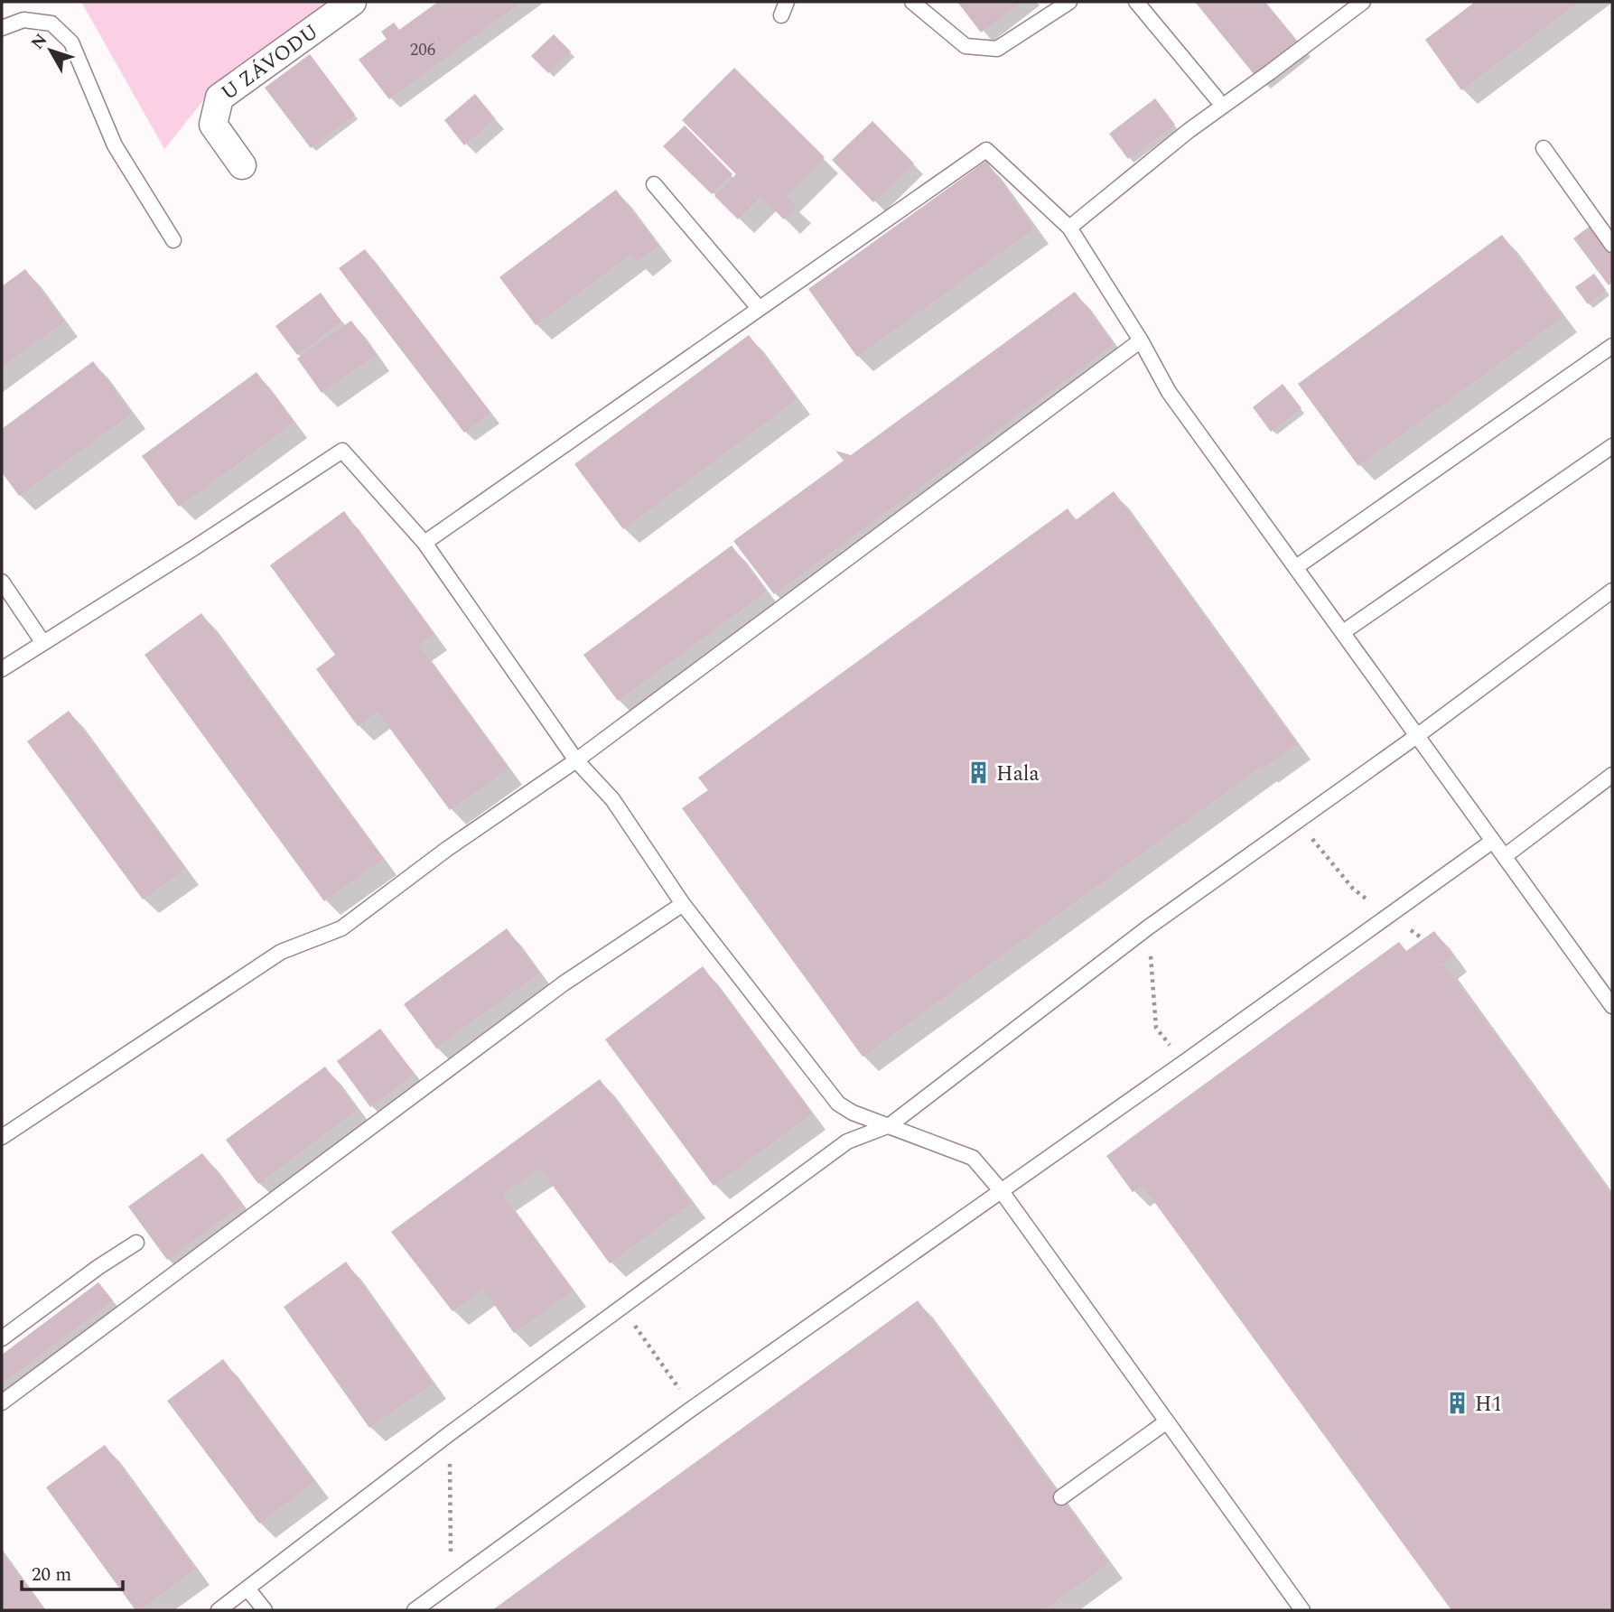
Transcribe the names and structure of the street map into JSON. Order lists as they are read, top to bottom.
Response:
{
  "streets": {
    "street": ["U ZÁVODU"]
  },
  "places": {
    "building": ["Hala", "H1"]
  },
  "house_numbers": ["206"],
  "scale_bar": "20 m",
  "north": "top left"
}
